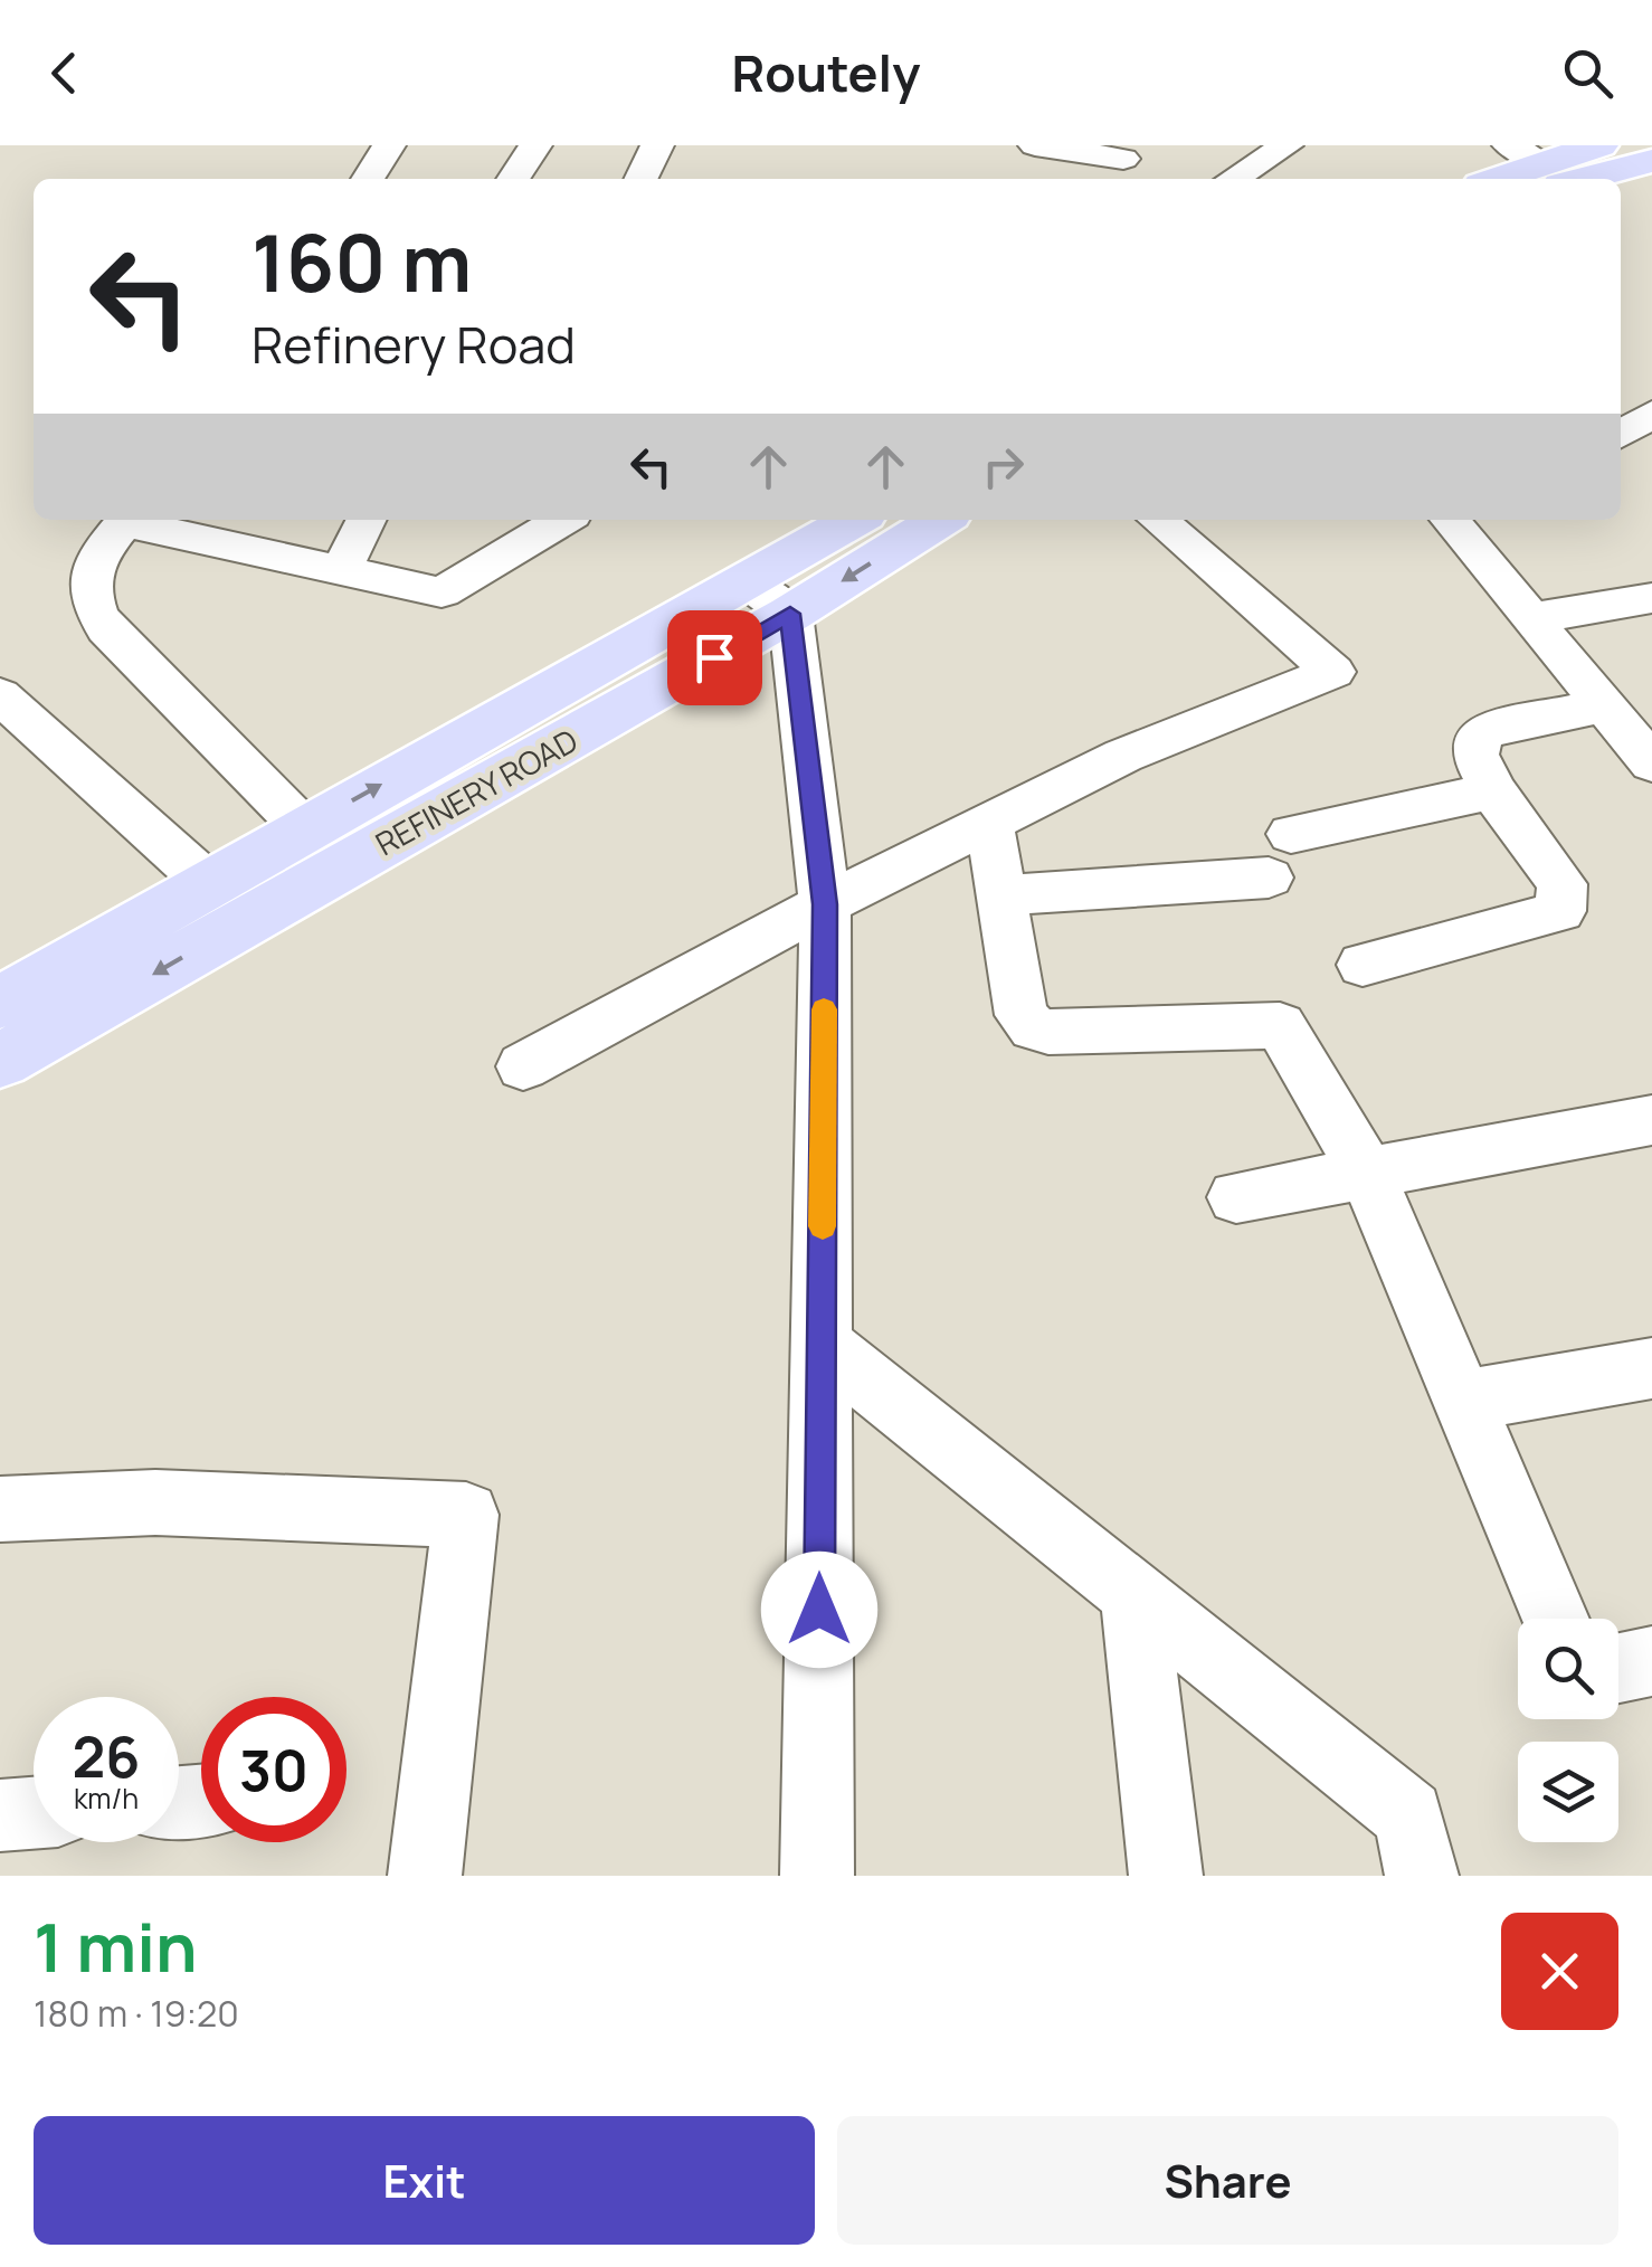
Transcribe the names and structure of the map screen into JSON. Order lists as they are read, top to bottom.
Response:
{
  "streets": {
    "main road": ["REFINERY ROAD"]
  },
  "page": {
    "header": "Routely",
    "turn": ["160 m", "Refinery Road"],
    "speed": "26 km/h",
    "limit": "30",
    "heading": ["1 min", "180 m · 19:20"],
    "buttons": ["Exit", "Share"]
  }
}
